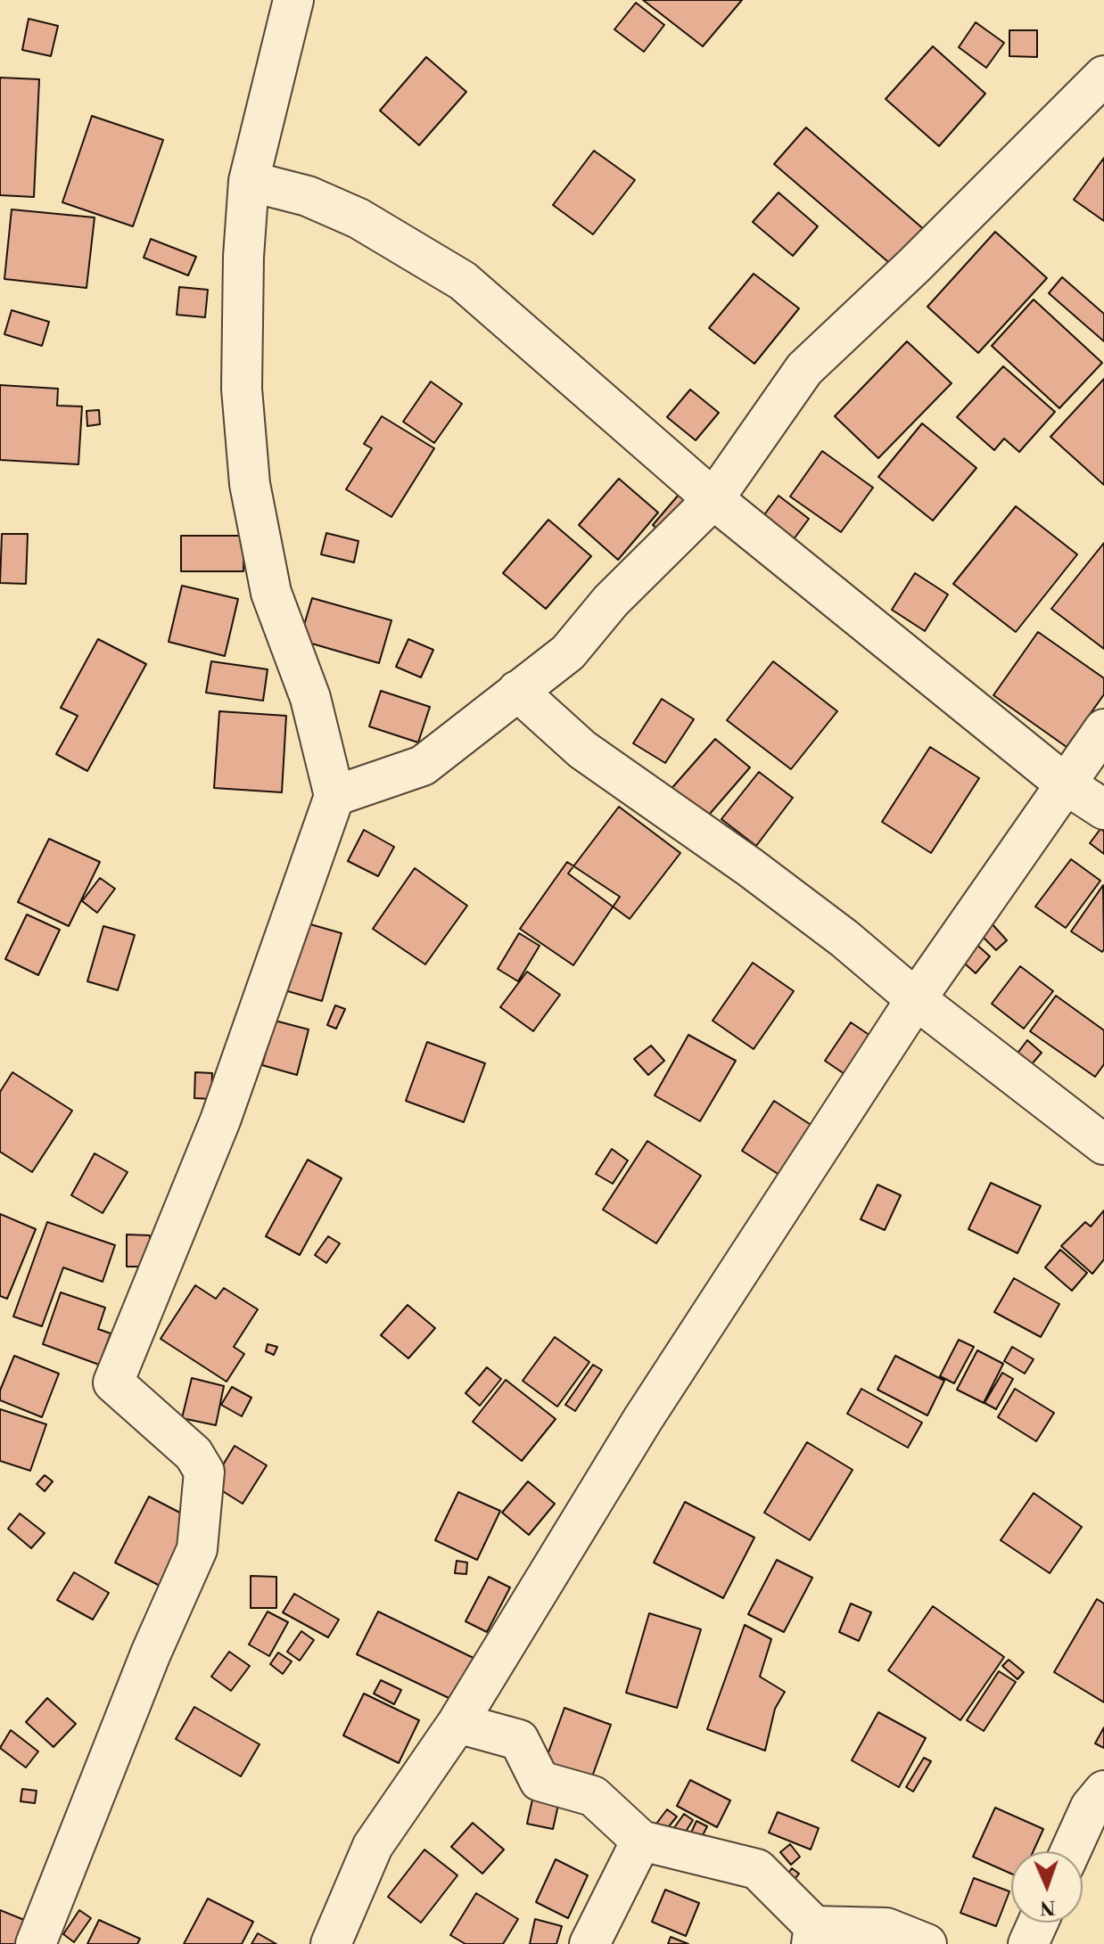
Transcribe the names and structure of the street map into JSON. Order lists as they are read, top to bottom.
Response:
{
  "north": "bottom"
}
